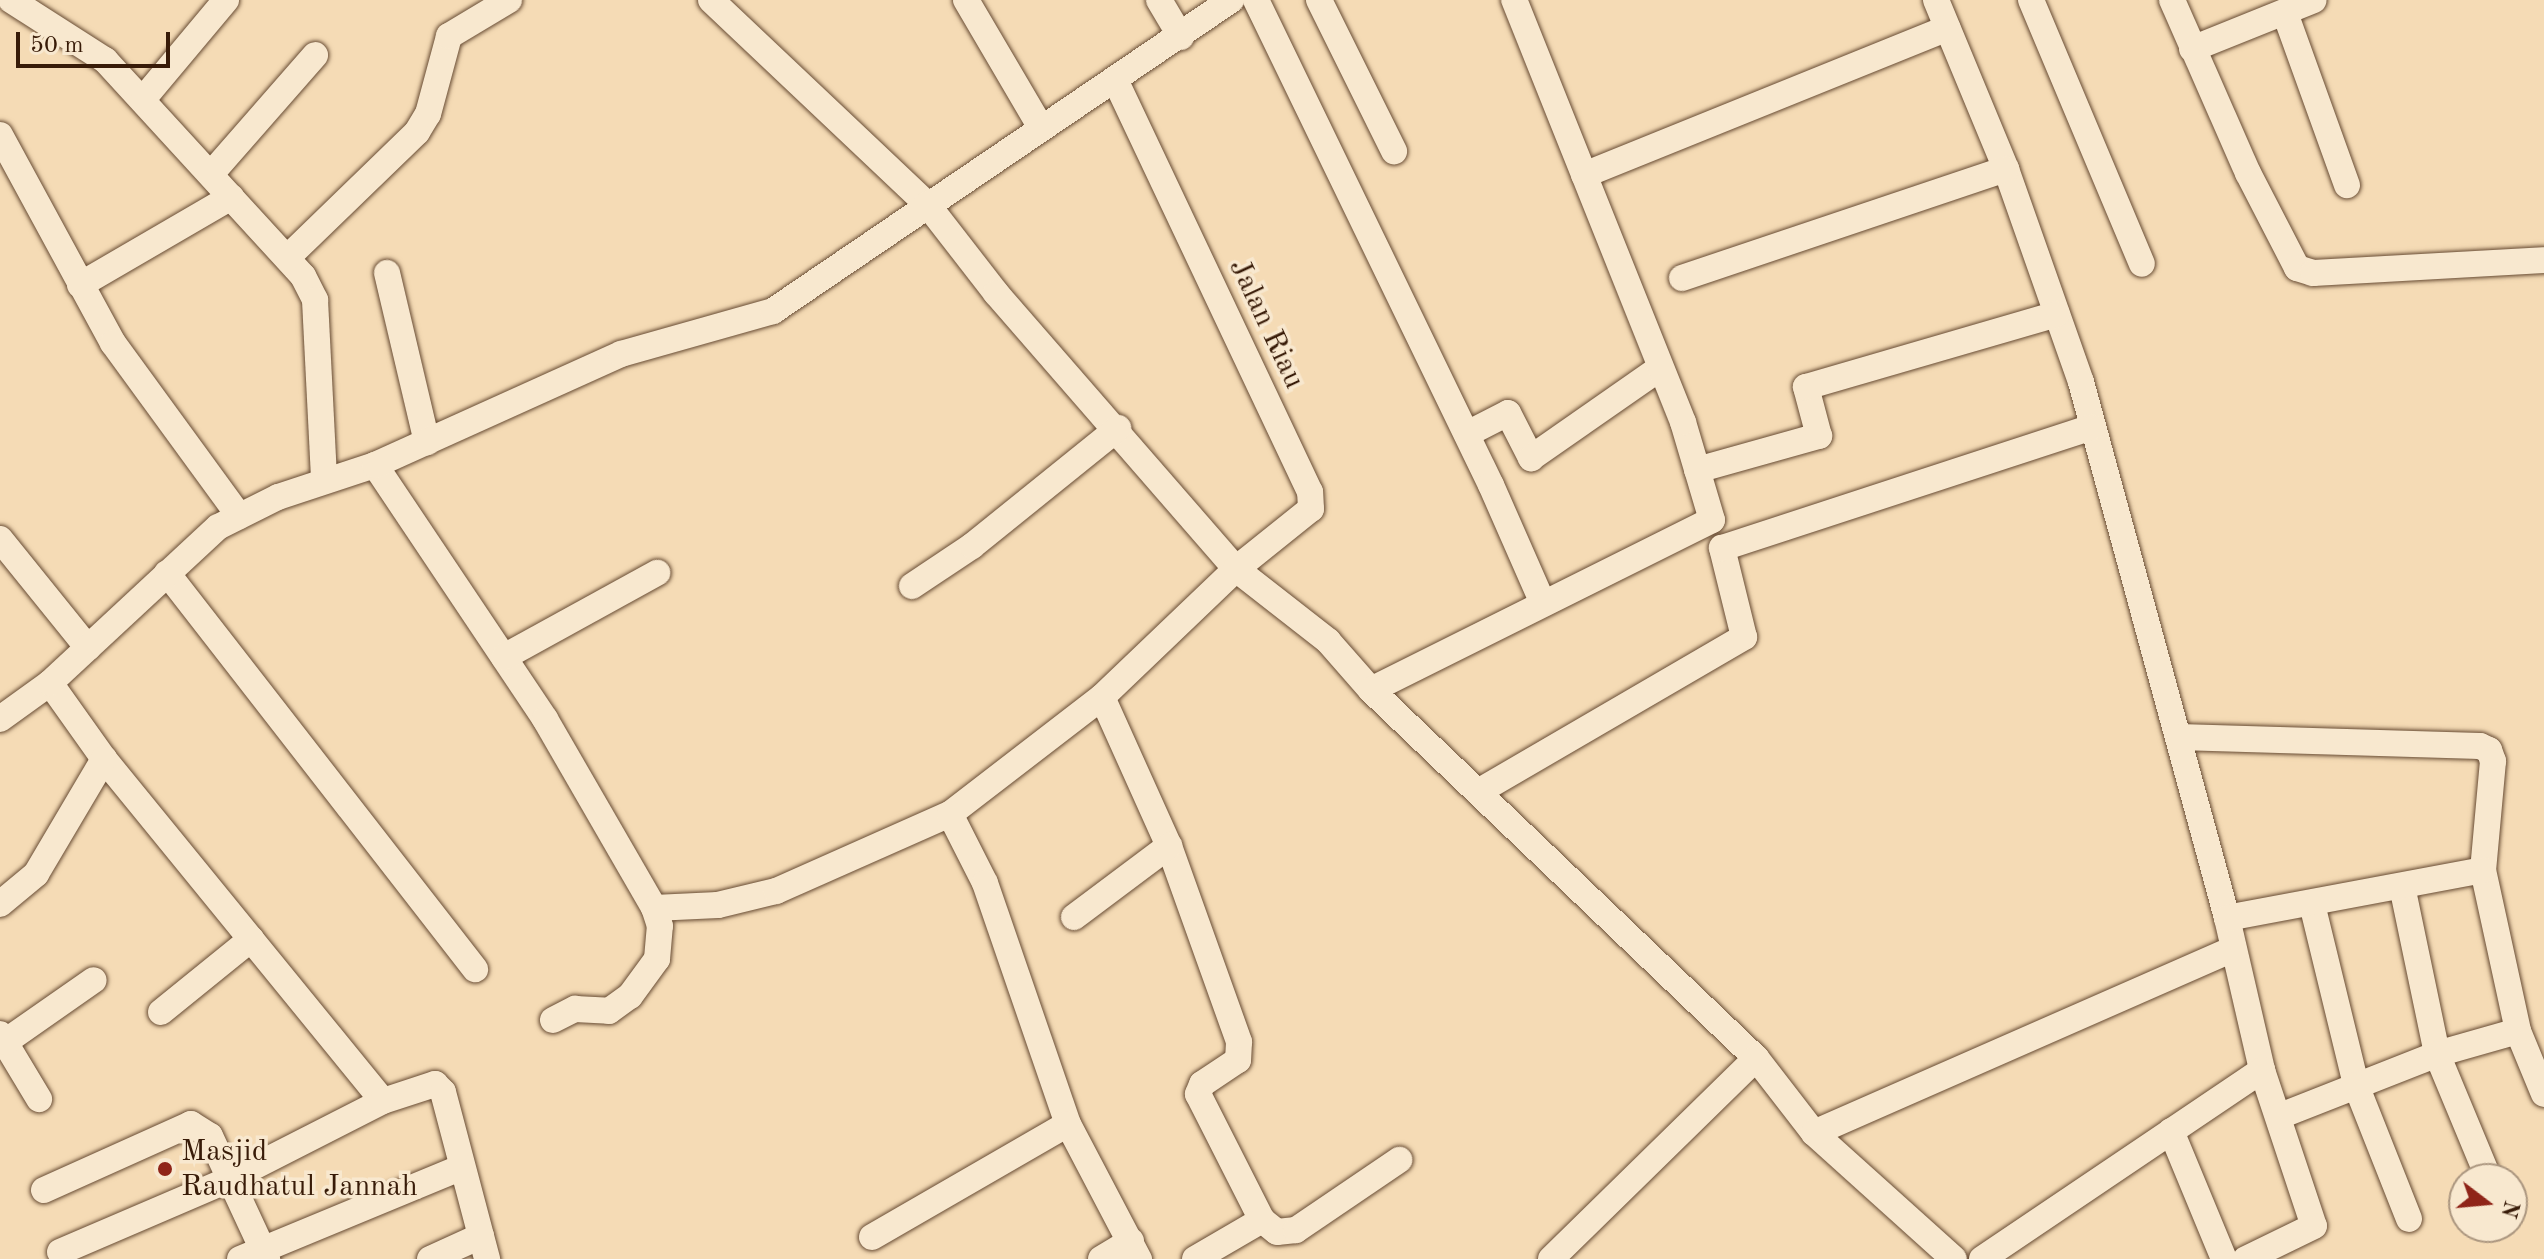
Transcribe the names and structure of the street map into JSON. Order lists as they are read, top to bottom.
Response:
{
  "streets": {
    "street": ["Jalan Riau"]
  },
  "places": ["Masjid Raudhatul Jannah"],
  "scale_bar": "50 m",
  "north": "right"
}
